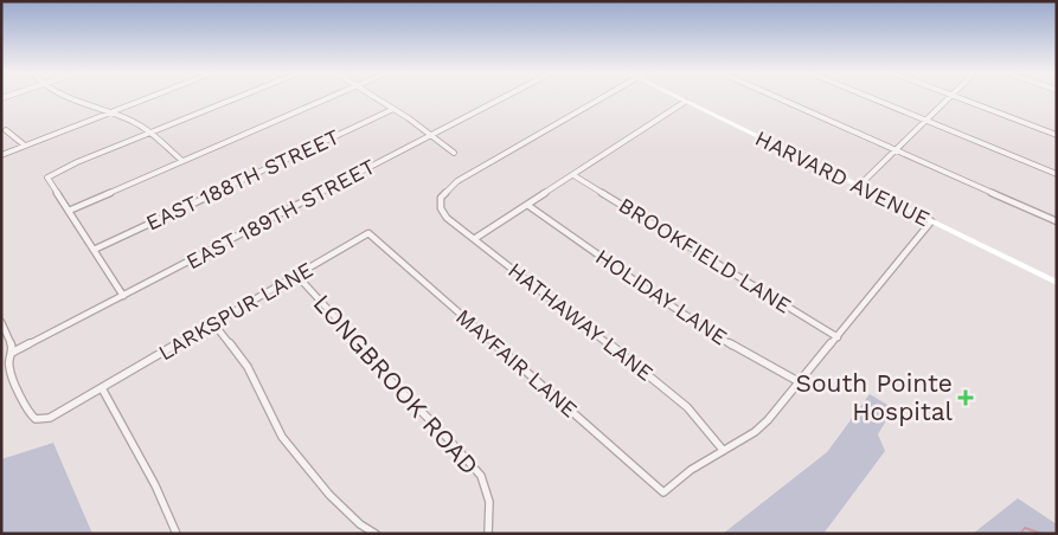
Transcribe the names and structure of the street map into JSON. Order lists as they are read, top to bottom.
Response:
{
  "streets": {
    "main road": ["HARVARD AVENUE"],
    "street": [
      "EAST 188TH STREET",
      "EAST 189TH STREET",
      "BROOKFIELD LANE",
      "HOLIDAY LANE",
      "LARKSPUR LANE",
      "HATHAWAY LANE",
      "MAYFAIR LANE",
      "LONGBROOK ROAD"
    ]
  },
  "crossings": [
    ["EAST 189TH STREET", "LARKSPUR LANE"],
    ["LARKSPUR LANE", "MAYFAIR LANE"],
    ["LARKSPUR LANE", "LONGBROOK ROAD"],
    ["HATHAWAY LANE", "MAYFAIR LANE"]
  ],
  "places": {
    "health": ["South Pointe Hospital"]
  }
}
